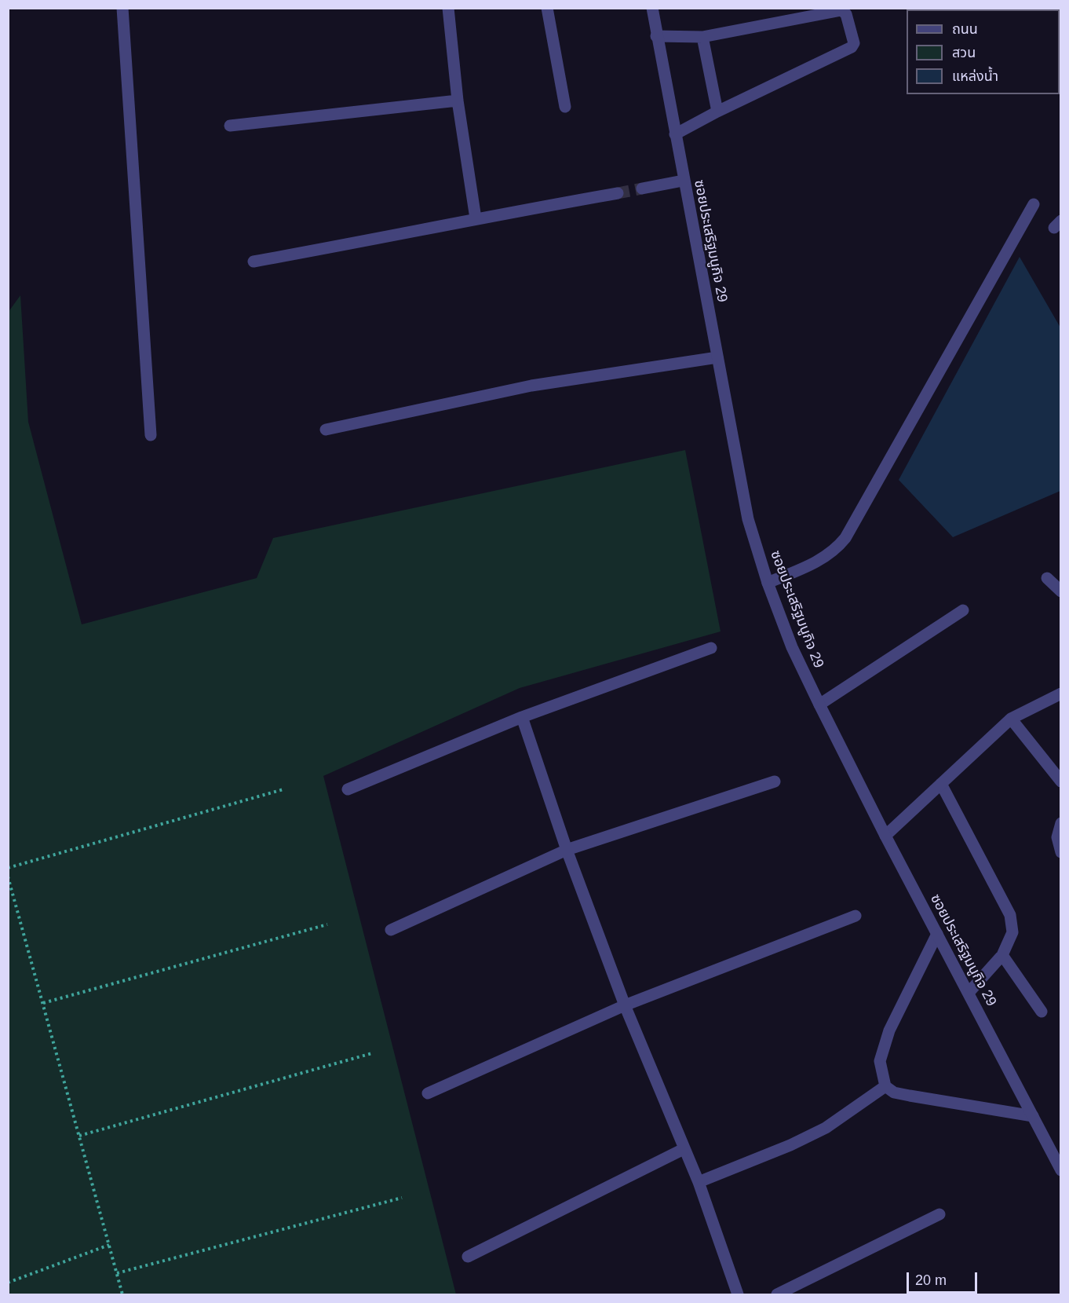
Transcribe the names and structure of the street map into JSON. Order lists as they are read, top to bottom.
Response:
{
  "streets": {
    "street": ["ซอยประเสริฐมนูกิจ 29"]
  },
  "legend": ["ถนน", "สวน", "แหล่งน้ำ"],
  "scale_bar": "20 m"
}
